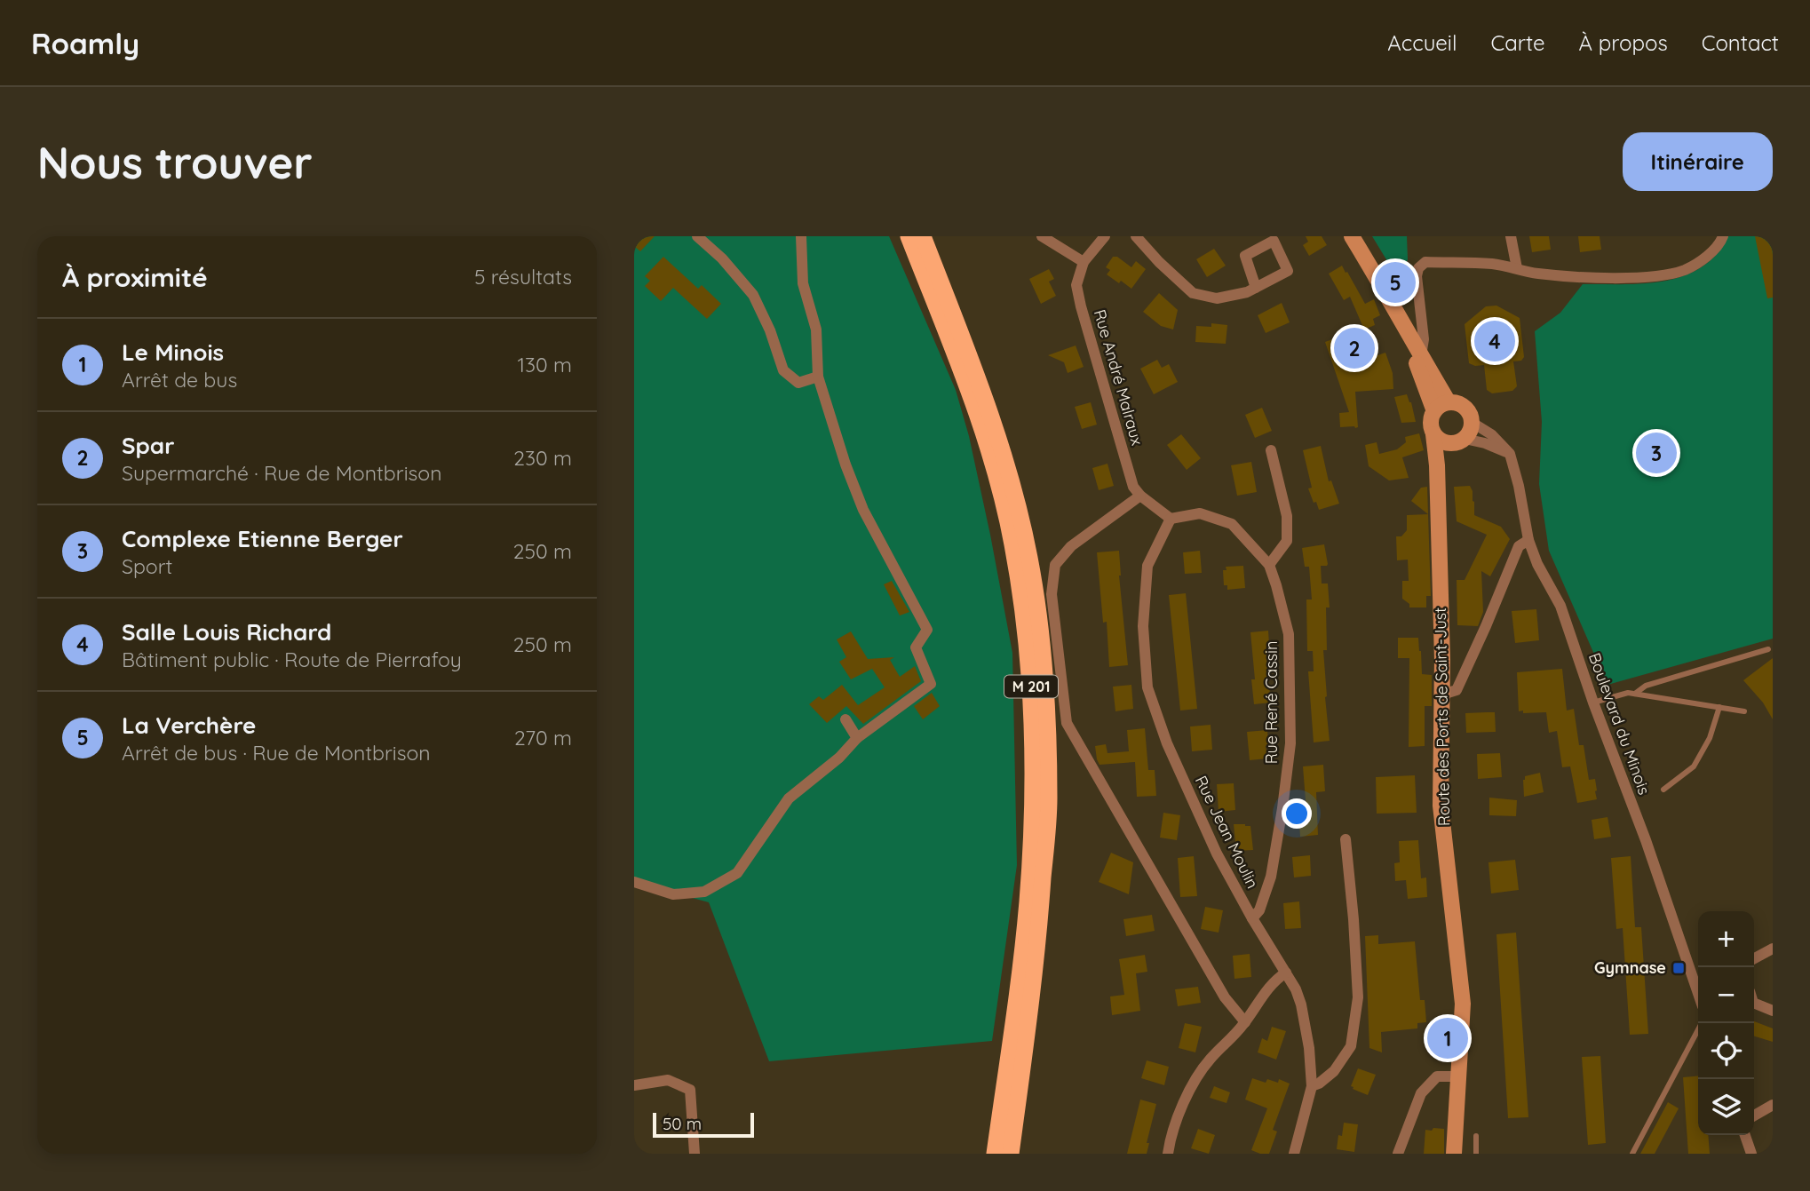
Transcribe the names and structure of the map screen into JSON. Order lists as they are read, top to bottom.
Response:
{
  "streets": {
    "highway": ["M 201"],
    "main road": ["Route des Ports de Saint-Just"],
    "street": [
      "Rue André Malraux",
      "Rue René Cassin",
      "Boulevard du Minois",
      "Rue Jean Moulin"
    ]
  },
  "crossings": [
    ["Rue André Malraux", "Rue René Cassin"],
    ["Rue André Malraux", "Rue Jean Moulin"],
    ["Rue René Cassin", "Rue Jean Moulin"]
  ],
  "places": {
    "transit": ["Gymnase"]
  },
  "scale_bar": "50 m",
  "page": {
    "header": "Roamly",
    "nav": [
      "Accueil",
      "Carte",
      "À propos",
      "Contact"
    ],
    "buttons": "Itinéraire",
    "title": "Nous trouver",
    "heading": ["À proximité", "5 résultats"],
    "pins": [
      "5",
      "4",
      "2",
      "3",
      "1"
    ],
    "list": [
      {
        "mark": "1",
        "name": "Le Minois",
        "note": "Arrêt de bus",
        "value": "130 m"
      },
      {
        "mark": "2",
        "name": "Spar",
        "note": "Supermarché · Rue de Montbrison",
        "value": "230 m"
      },
      {
        "mark": "3",
        "name": "Complexe Etienne Berger",
        "note": "Sport",
        "value": "250 m"
      },
      {
        "mark": "4",
        "name": "Salle Louis Richard",
        "note": "Bâtiment public · Route de Pierrafoy",
        "value": "250 m"
      },
      {
        "mark": "5",
        "name": "La Verchère",
        "note": "Arrêt de bus · Rue de Montbrison",
        "value": "270 m"
      }
    ],
    "map_buttons": ["+", "−"],
    "scale": "50 m"
  }
}
